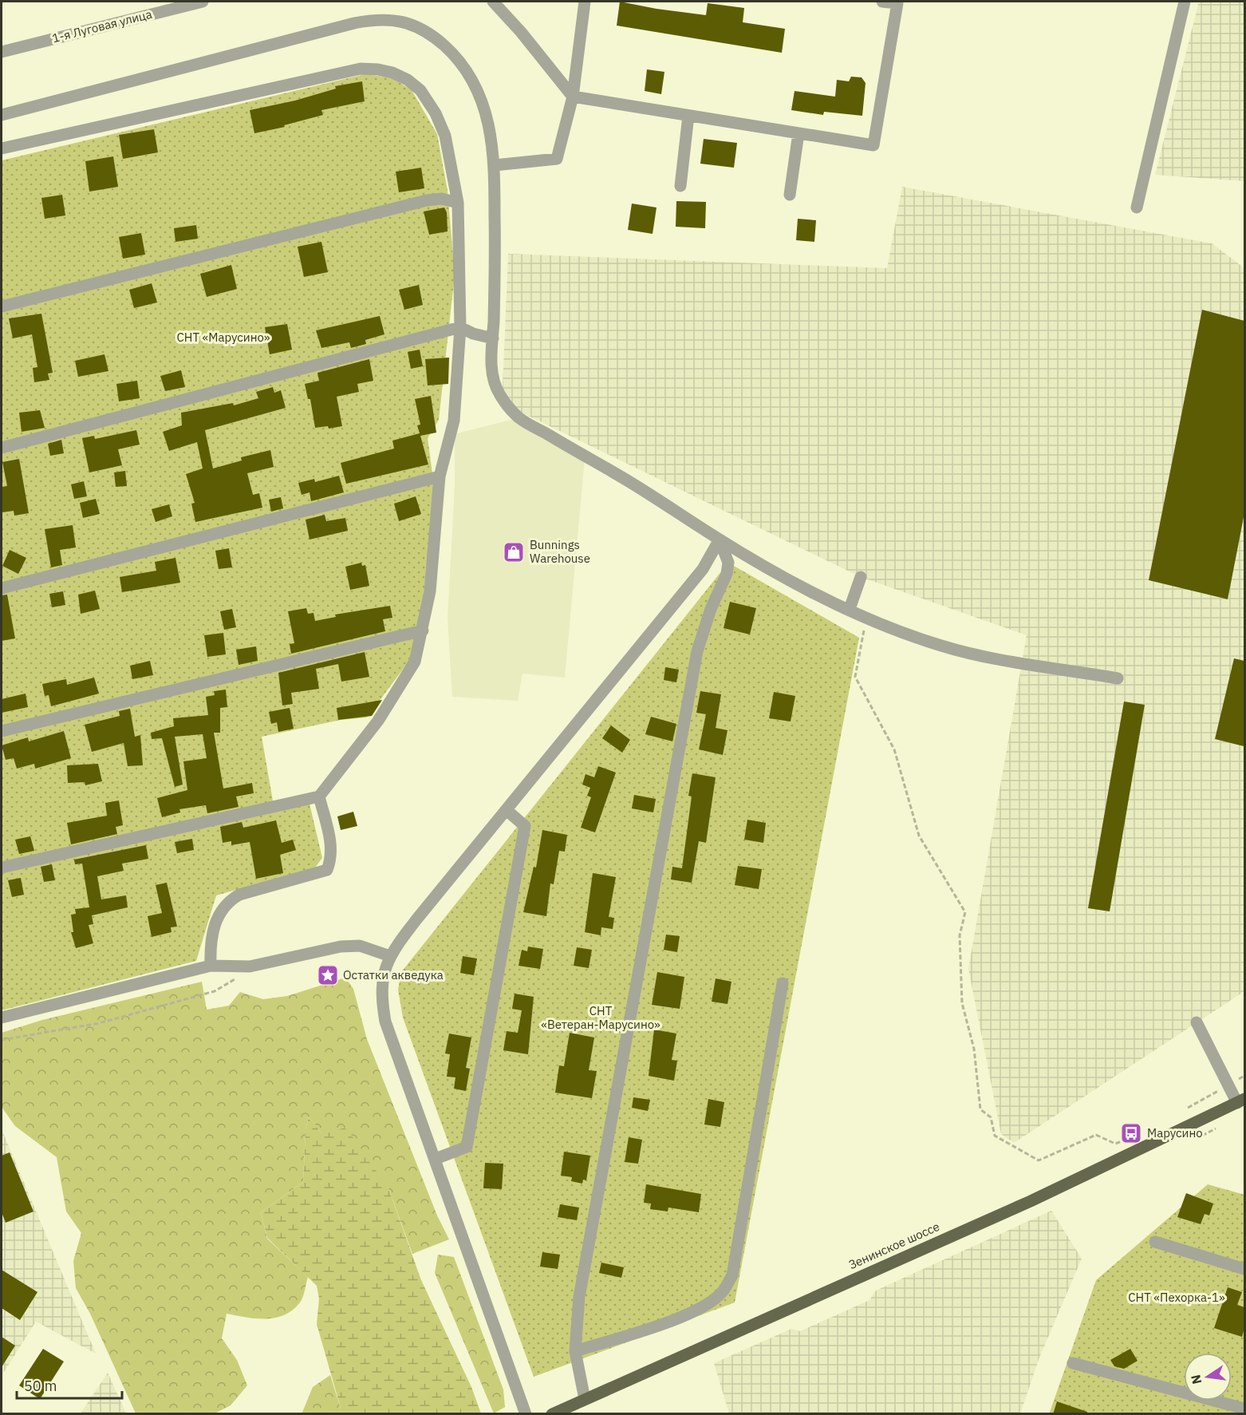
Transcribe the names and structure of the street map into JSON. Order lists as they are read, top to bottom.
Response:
{
  "streets": {
    "main road": ["Зенинское шоссе"],
    "street": ["1-я Луговая улица"]
  },
  "parks": ["СНТ «Марусино»", "СНТ «Ветеран-Марусино»", "СНТ «Пехорка-1»"],
  "places": {
    "shop": ["Bunnings Warehouse"],
    "place": ["Остатки акведука"],
    "bus stop": ["Марусино"]
  },
  "scale_bar": "50 m",
  "north": "left"
}
